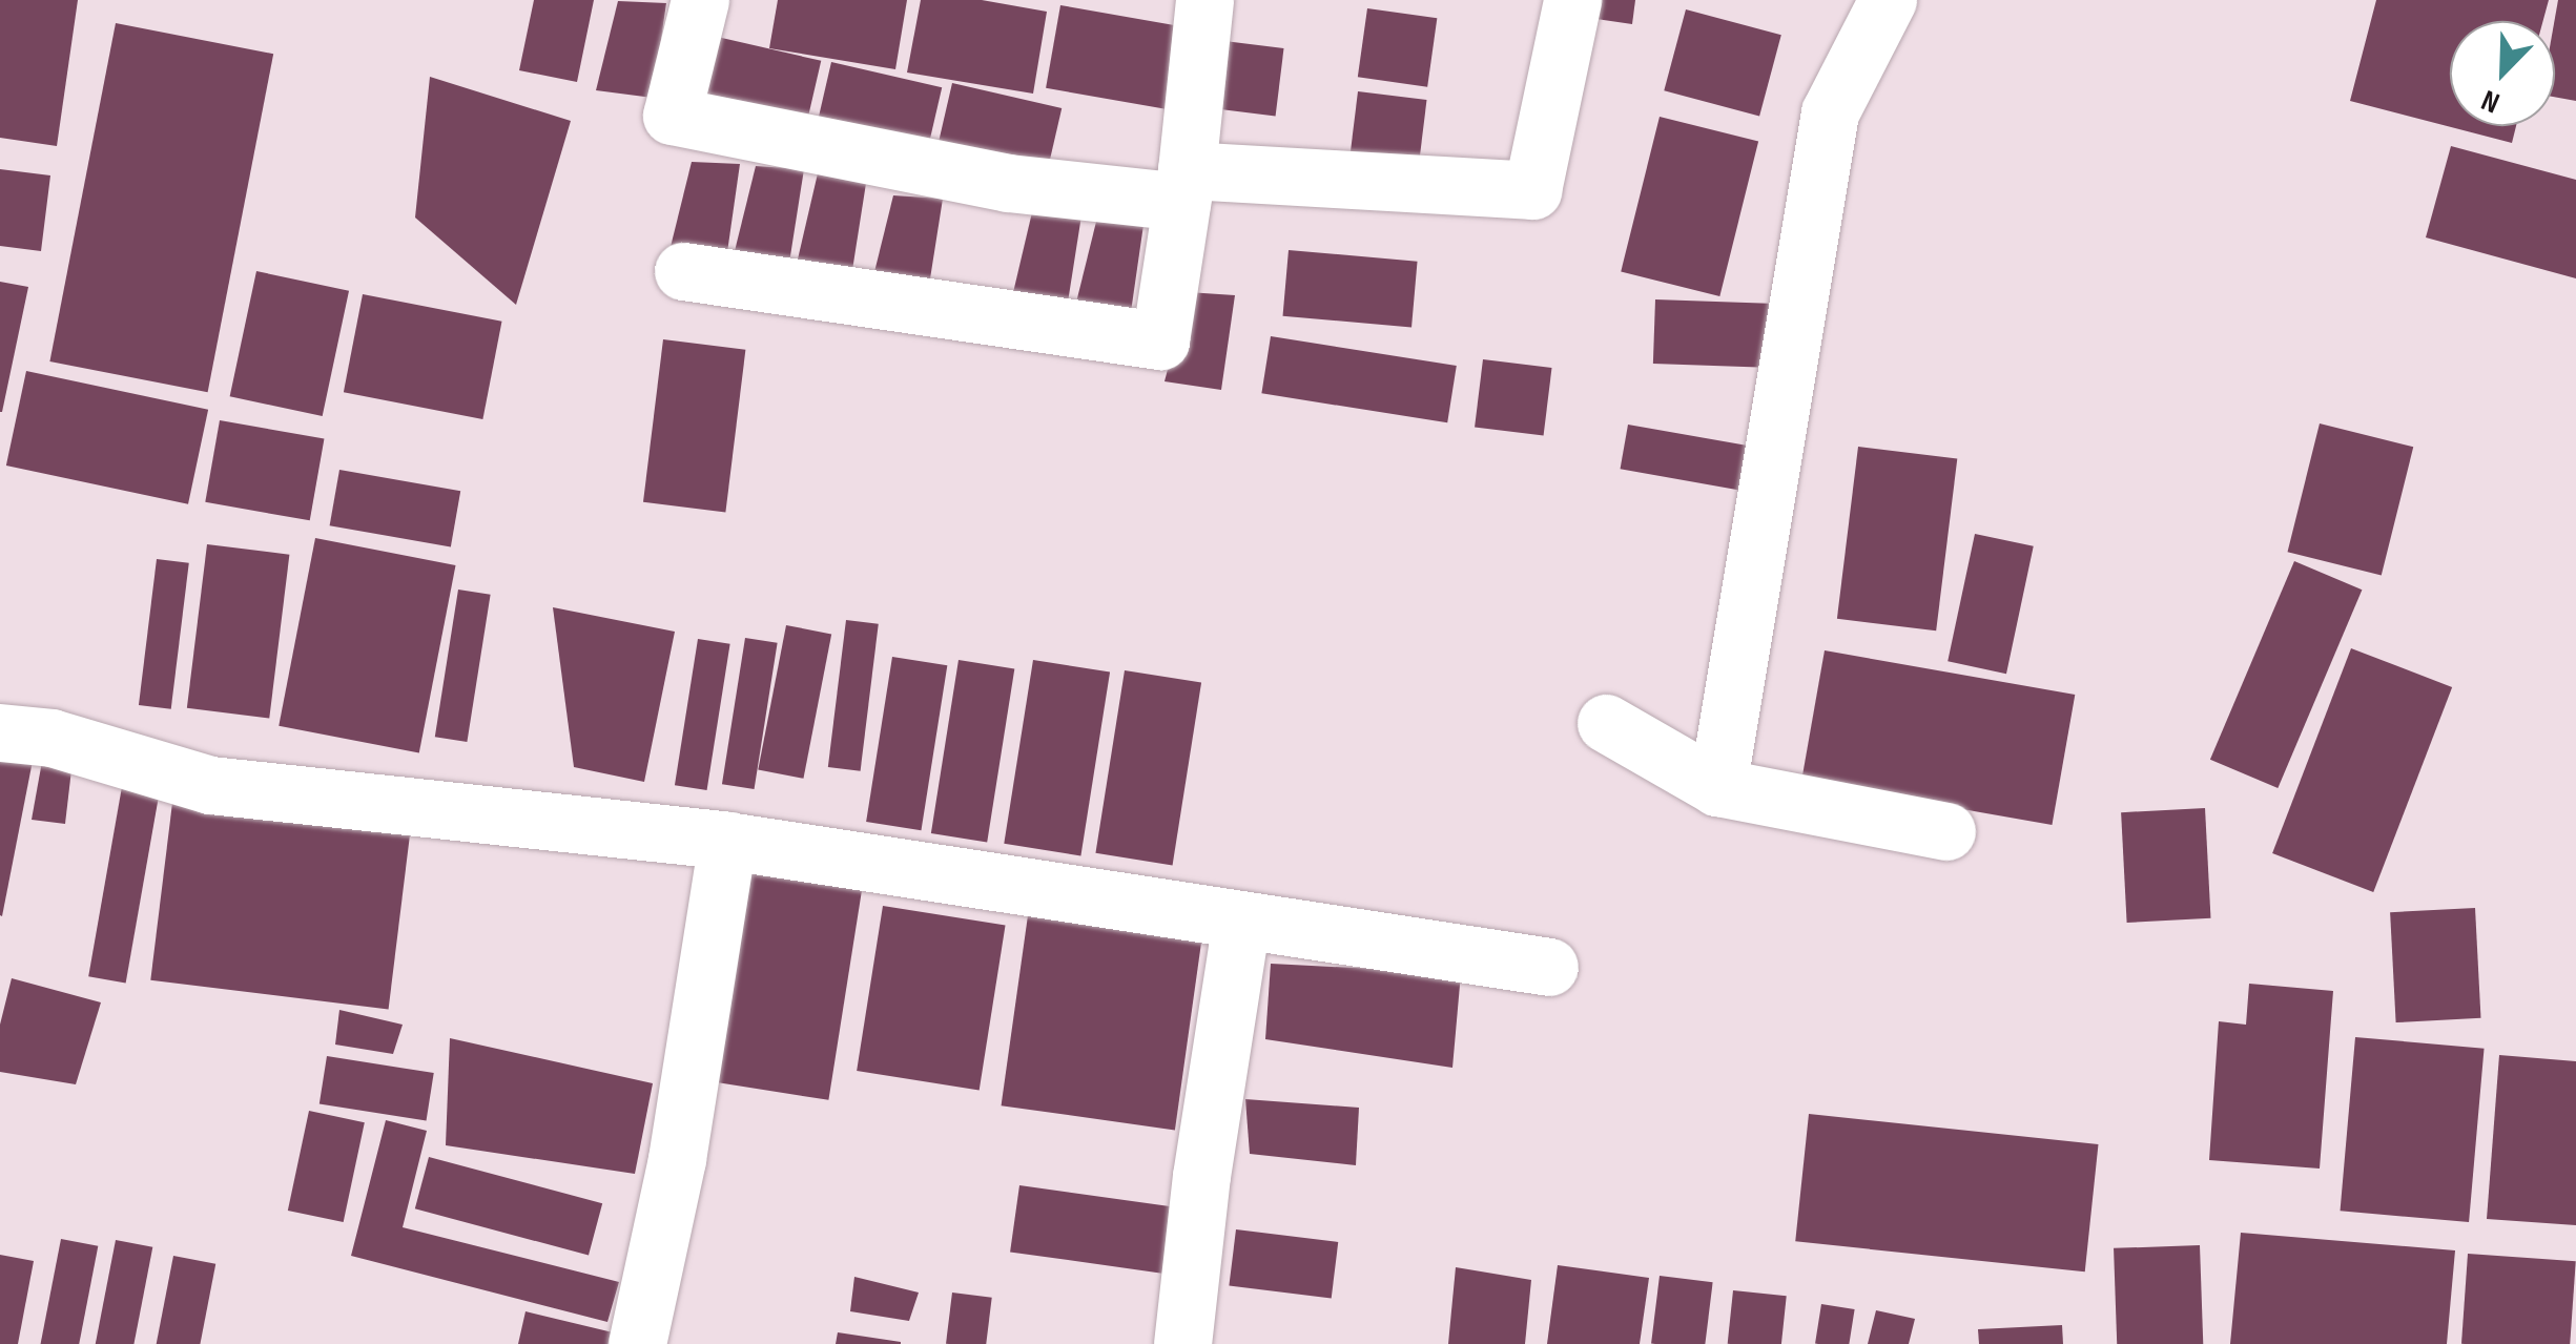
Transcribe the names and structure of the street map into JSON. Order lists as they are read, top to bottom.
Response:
{
  "north": "bottom left"
}
